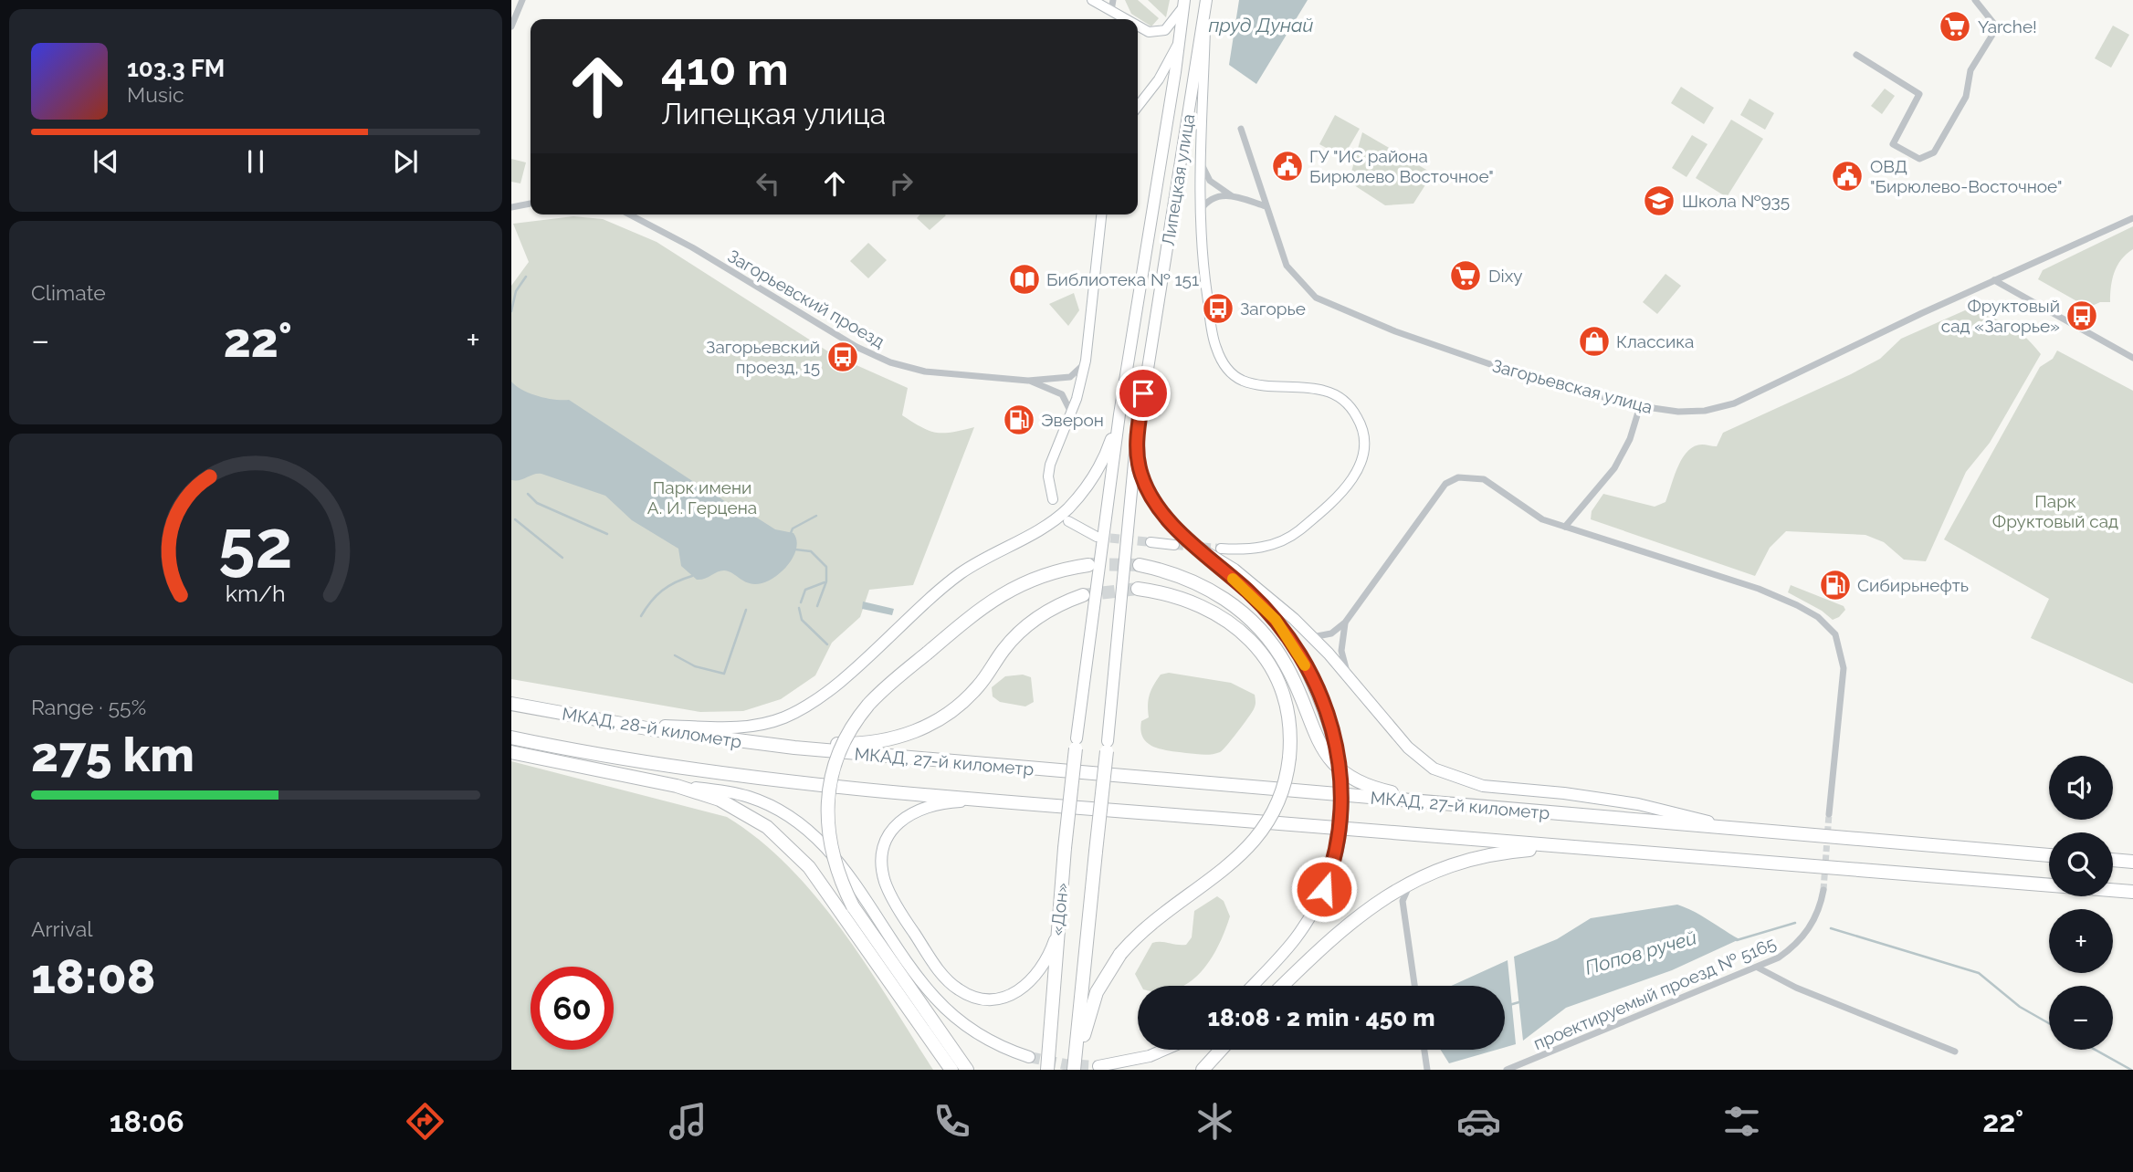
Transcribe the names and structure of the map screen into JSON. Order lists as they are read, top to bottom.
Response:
{
  "streets": {
    "highway": ["МКАД, 28-й километр", "МКАД, 27-й километр", "«Дон»"],
    "main road": ["Липецкая улица"],
    "street": ["Загорьевский проезд", "Загорьевская улица", "проектируемый проезд № 5165"]
  },
  "crossings": [
    ["Липецкая улица", "«Дон»"],
    ["МКАД, 28-й километр", "МКАД, 27-й километр"]
  ],
  "water": ["пруд Дунай", "Попов ручей"],
  "parks": ["Парк имени А. И. Герцена", "Парк Фруктовый сад"],
  "places": {
    "supermarket": ["Yarche!", "Dixy"],
    "public building": ["ГУ \"ИС района Бирюлево Восточное\"", "ОВД \"Бирюлево-Восточное\""],
    "school or university": ["Школа №935"],
    "library": ["Библиотека № 151"],
    "bus stop": ["Загорье", "Фруктовый сад «Загорье»", "Загорьевский проезд, 15"],
    "shop": ["Классика"],
    "fuel station": ["Эверон", "Сибирьнефть"]
  },
  "page": {
    "turn": ["410 m", "Липецкая улица"],
    "song": ["103.3 FM", "Music"],
    "tile": [
      "Climate",
      ["Range · 55%", "275 km"],
      ["Arrival", "18:08"]
    ],
    "heat": ["−", "22°", "+"],
    "map_buttons": ["+", "−"],
    "limit": "60",
    "trip": "18:08 · 2 min · 450 m",
    "tabs": ["18:06", "22°"],
    "gauge": ["52", "km/h"]
  }
}
